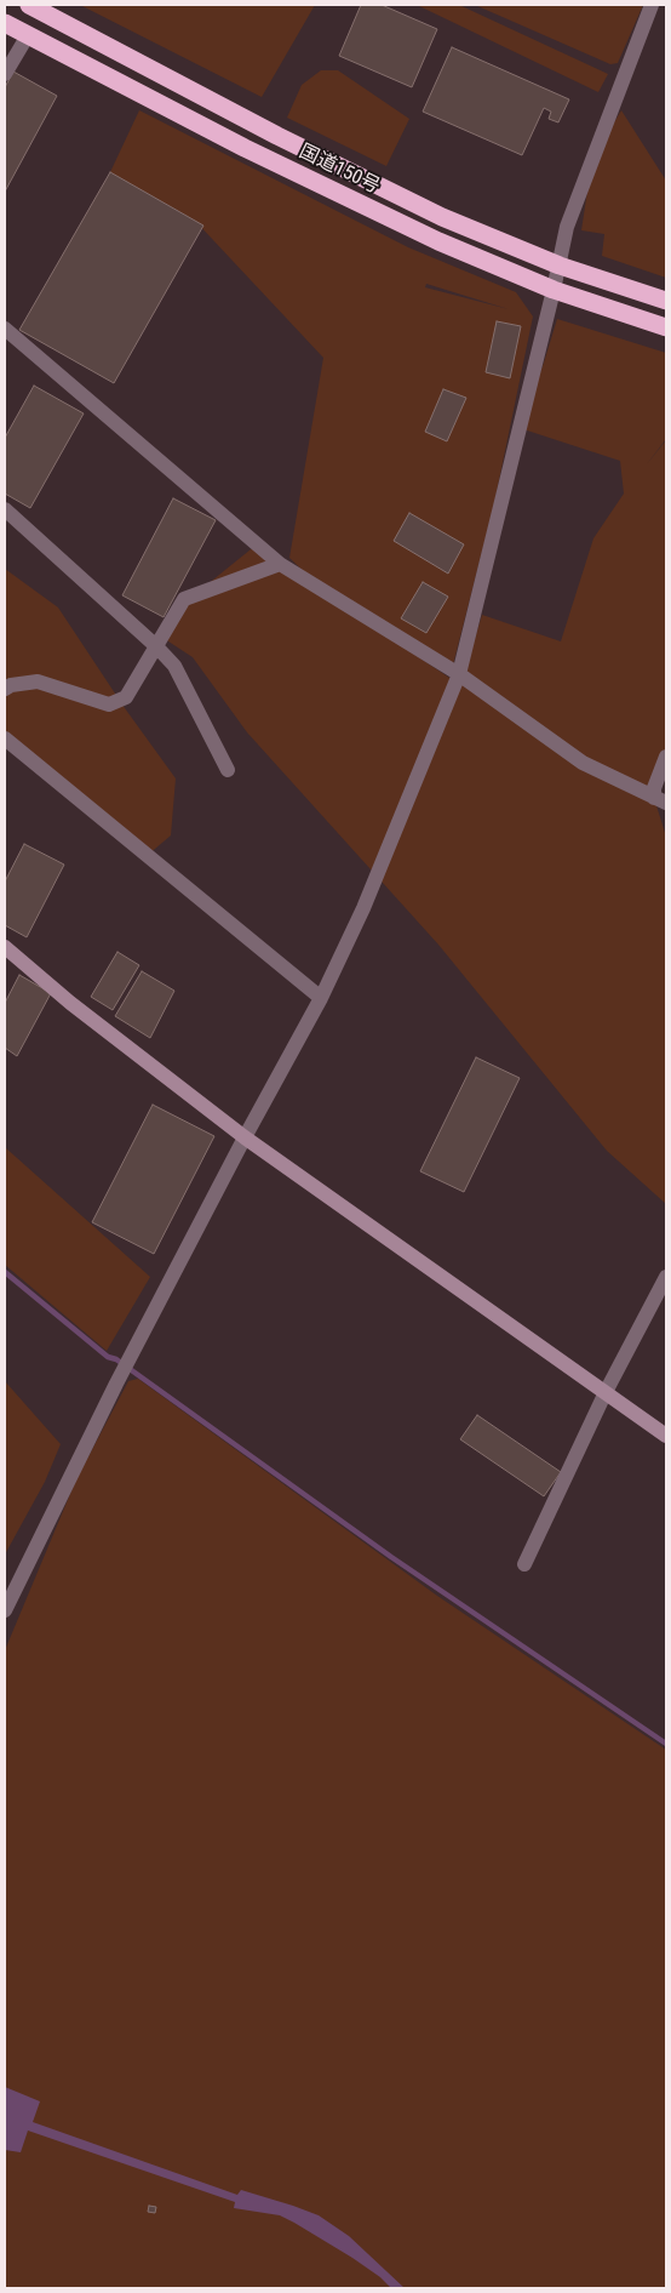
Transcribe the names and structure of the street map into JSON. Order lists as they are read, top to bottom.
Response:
{
  "streets": {
    "highway": ["国道150号"]
  }
}
